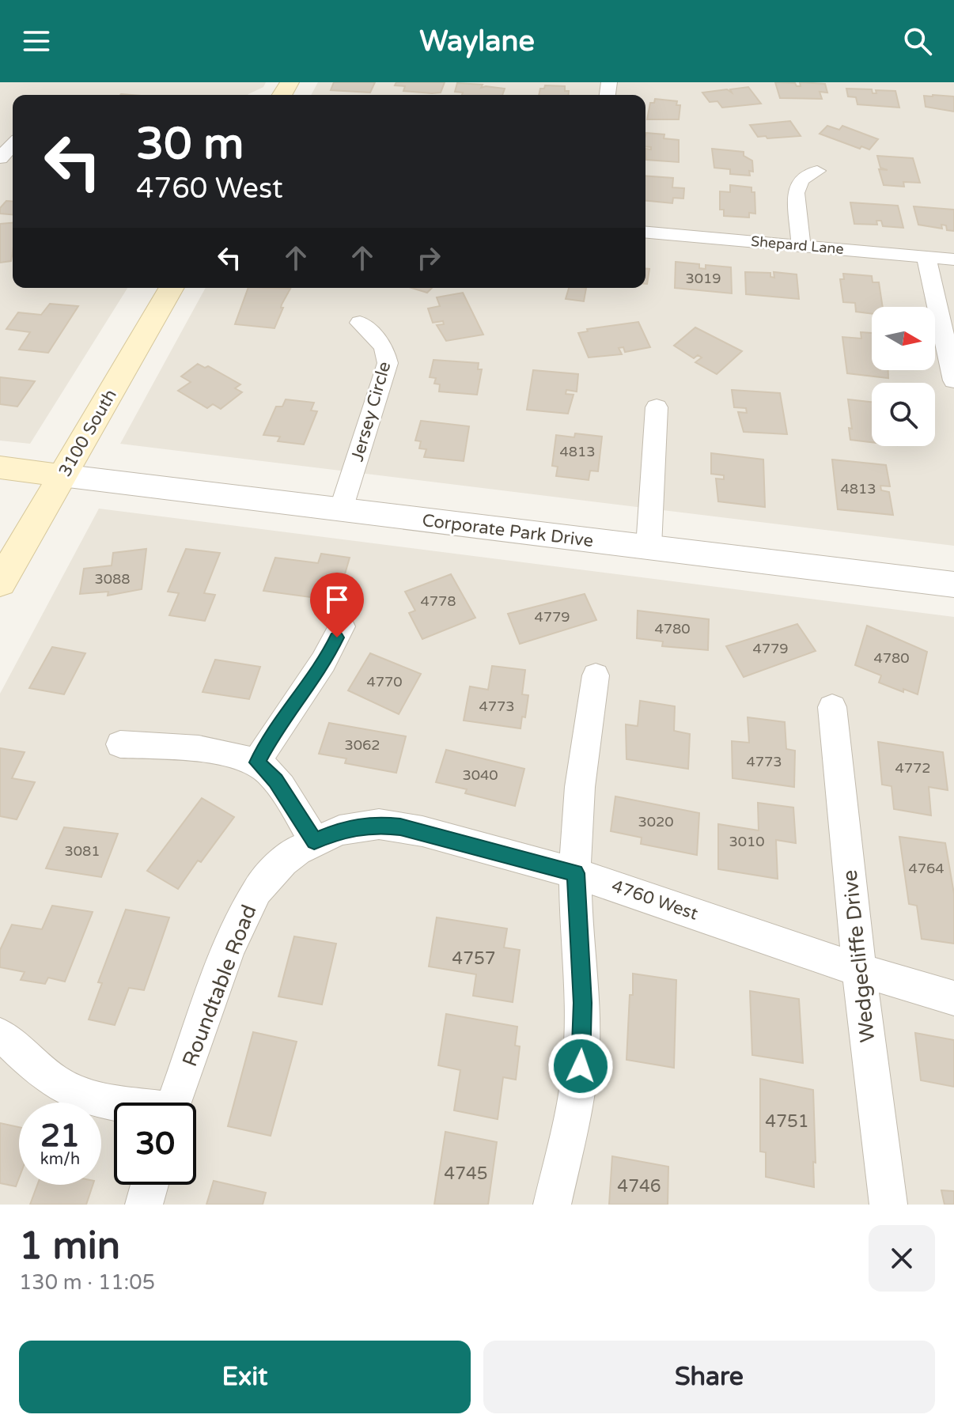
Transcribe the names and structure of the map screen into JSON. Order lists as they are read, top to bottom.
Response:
{
  "streets": {
    "main road": ["3100 South"],
    "street": [
      "Shepard Lane",
      "Jersey Circle",
      "Corporate Park Drive",
      "4760 West",
      "Wedgecliffe Drive",
      "Roundtable Road"
    ]
  },
  "crossings": [
    ["Jersey Circle", "Corporate Park Drive"],
    ["3100 South", "Corporate Park Drive"],
    ["4760 West", "Wedgecliffe Drive"],
    ["4760 West", "Roundtable Road"]
  ],
  "house_numbers": [
    "3019",
    "4813",
    "4813",
    "3088",
    "4778",
    "4779",
    "4780",
    "4779",
    "4780",
    "4770",
    "4773",
    "3062",
    "4773",
    "4772",
    "3040",
    "3020",
    "3010",
    "3081",
    "4764",
    "4757",
    "4751",
    "4745",
    "4746"
  ],
  "north": "right",
  "page": {
    "header": "Waylane",
    "turn": ["30 m", "4760 West"],
    "speed": "21 km/h",
    "limit": "30",
    "heading": ["1 min", "130 m · 11:05"],
    "buttons": ["Exit", "Share"]
  }
}
